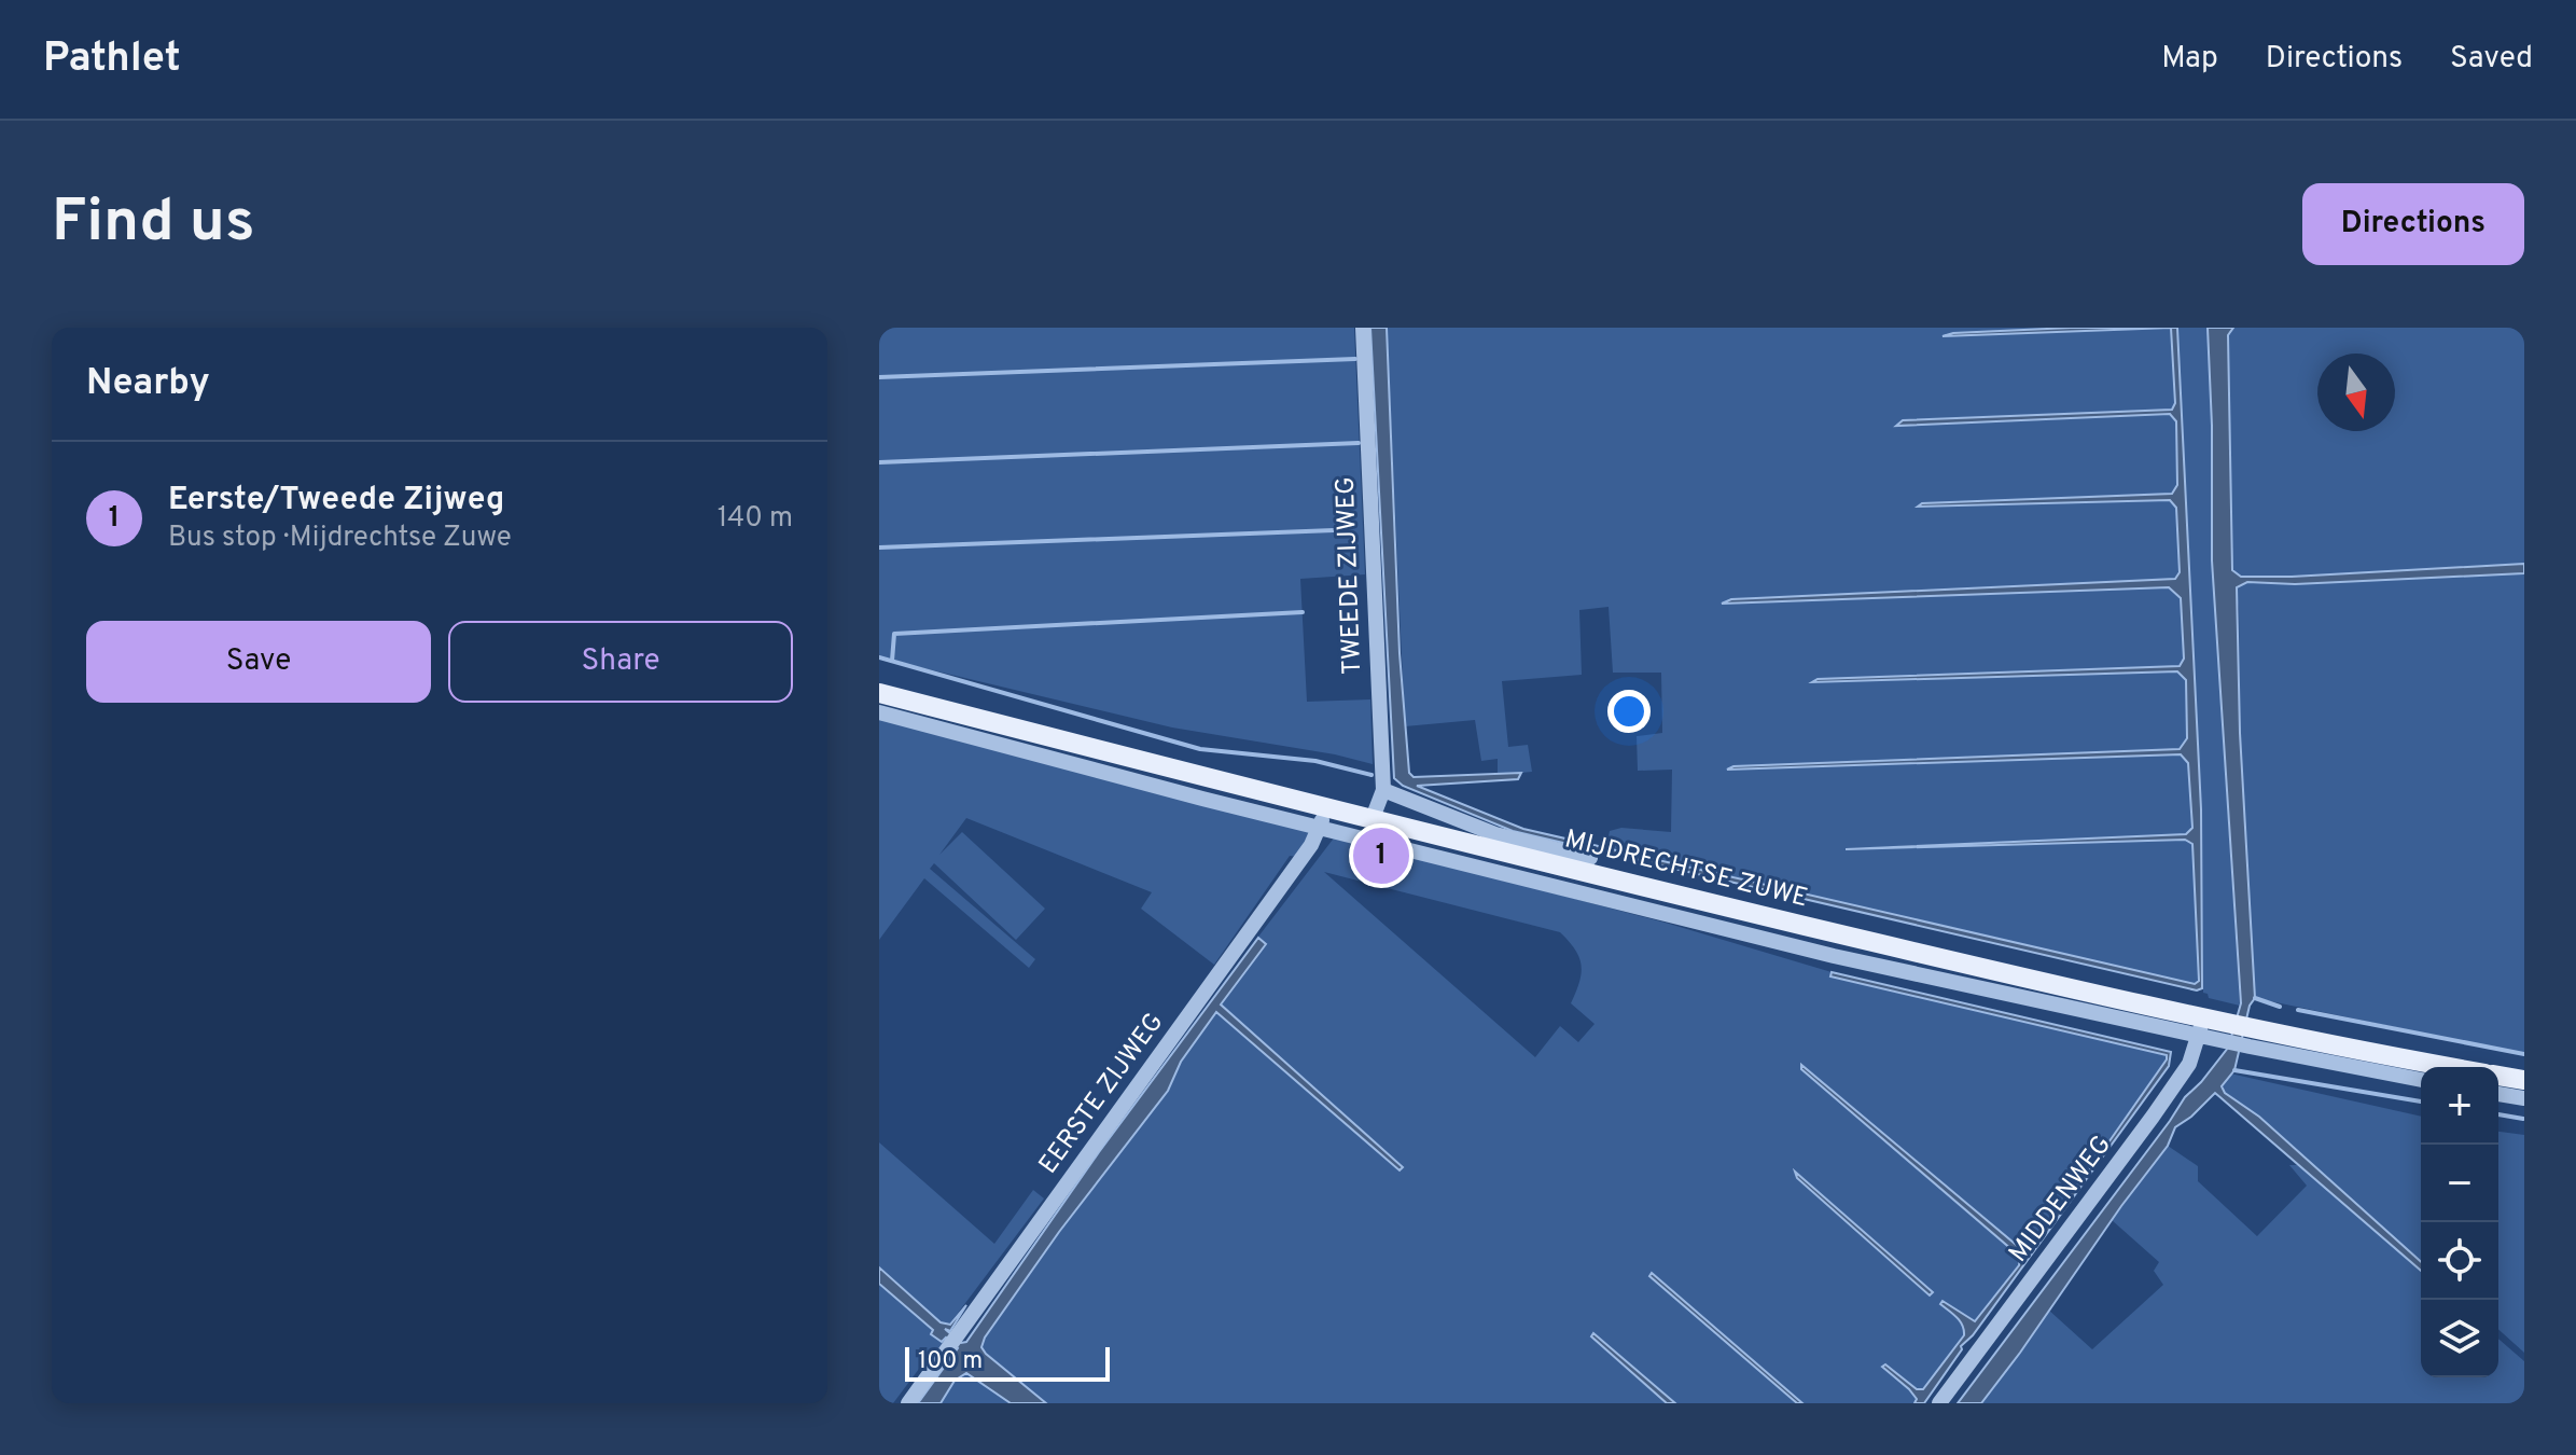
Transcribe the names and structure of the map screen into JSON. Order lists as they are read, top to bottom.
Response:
{
  "streets": {
    "main road": ["MIJDRECHTSE ZUWE"],
    "street": ["TWEEDE ZIJWEG", "EERSTE ZIJWEG", "MIDDENWEG"]
  },
  "crossings": [
    ["TWEEDE ZIJWEG", "MIJDRECHTSE ZUWE"],
    ["MIJDRECHTSE ZUWE", "EERSTE ZIJWEG"],
    ["MIJDRECHTSE ZUWE", "MIDDENWEG"]
  ],
  "scale_bar": "100 m",
  "north": "bottom",
  "page": {
    "header": "Pathlet",
    "nav": ["Map", "Directions", "Saved"],
    "buttons": [
      "Directions",
      ["Save", "Share"]
    ],
    "title": "Find us",
    "heading": "Nearby",
    "list": [
      {
        "mark": "1",
        "name": "Eerste/Tweede Zijweg",
        "note": "Bus stop · Mijdrechtse Zuwe",
        "value": "140 m"
      }
    ],
    "pins": "1",
    "map_buttons": ["+", "−"],
    "scale": "100 m"
  }
}
